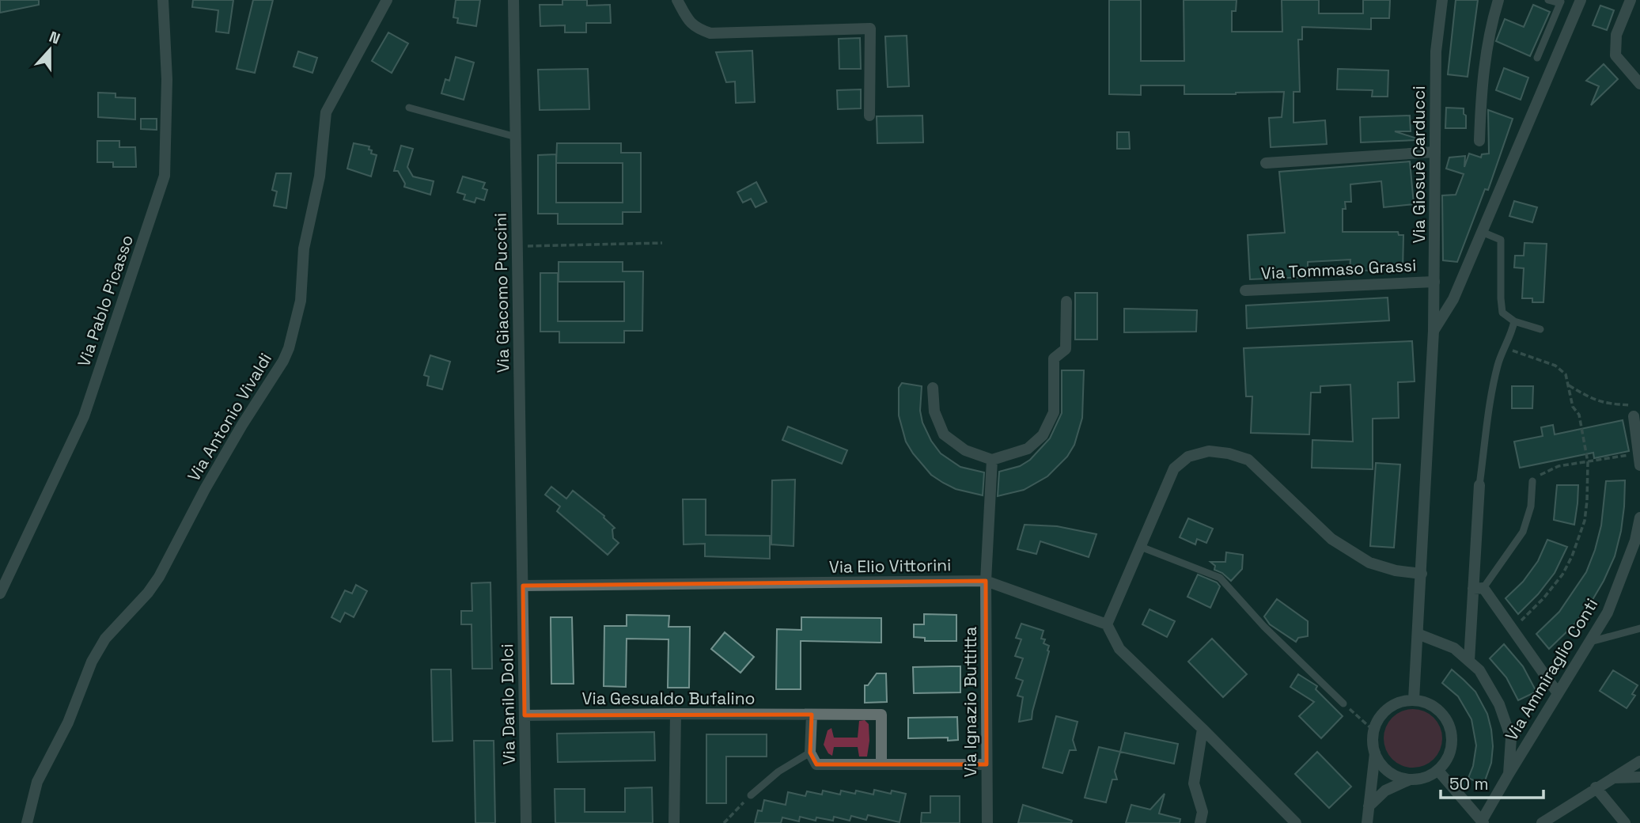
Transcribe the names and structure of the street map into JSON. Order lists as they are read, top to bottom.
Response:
{
  "streets": {
    "street": [
      "Via Giosuè Carducci",
      "Via Tommaso Grassi",
      "Via Giacomo Puccini",
      "Via Pablo Picasso",
      "Via Antonio Vivaldi",
      "Via Elio Vittorini",
      "Via Ammiraglio Conti",
      "Via Gesualdo Bufalino",
      "Via Ignazio Buttitta",
      "Via Danilo Dolci"
    ]
  },
  "crossings": [
    ["Via Giosuè Carducci", "Via Tommaso Grassi"],
    ["Via Giacomo Puccini", "Via Elio Vittorini"],
    ["Via Giacomo Puccini", "Via Danilo Dolci"],
    ["Via Elio Vittorini", "Via Ignazio Buttitta"],
    ["Via Elio Vittorini", "Via Danilo Dolci"],
    ["Via Gesualdo Bufalino", "Via Danilo Dolci"]
  ],
  "scale_bar": "50 m",
  "north": "top"
}
